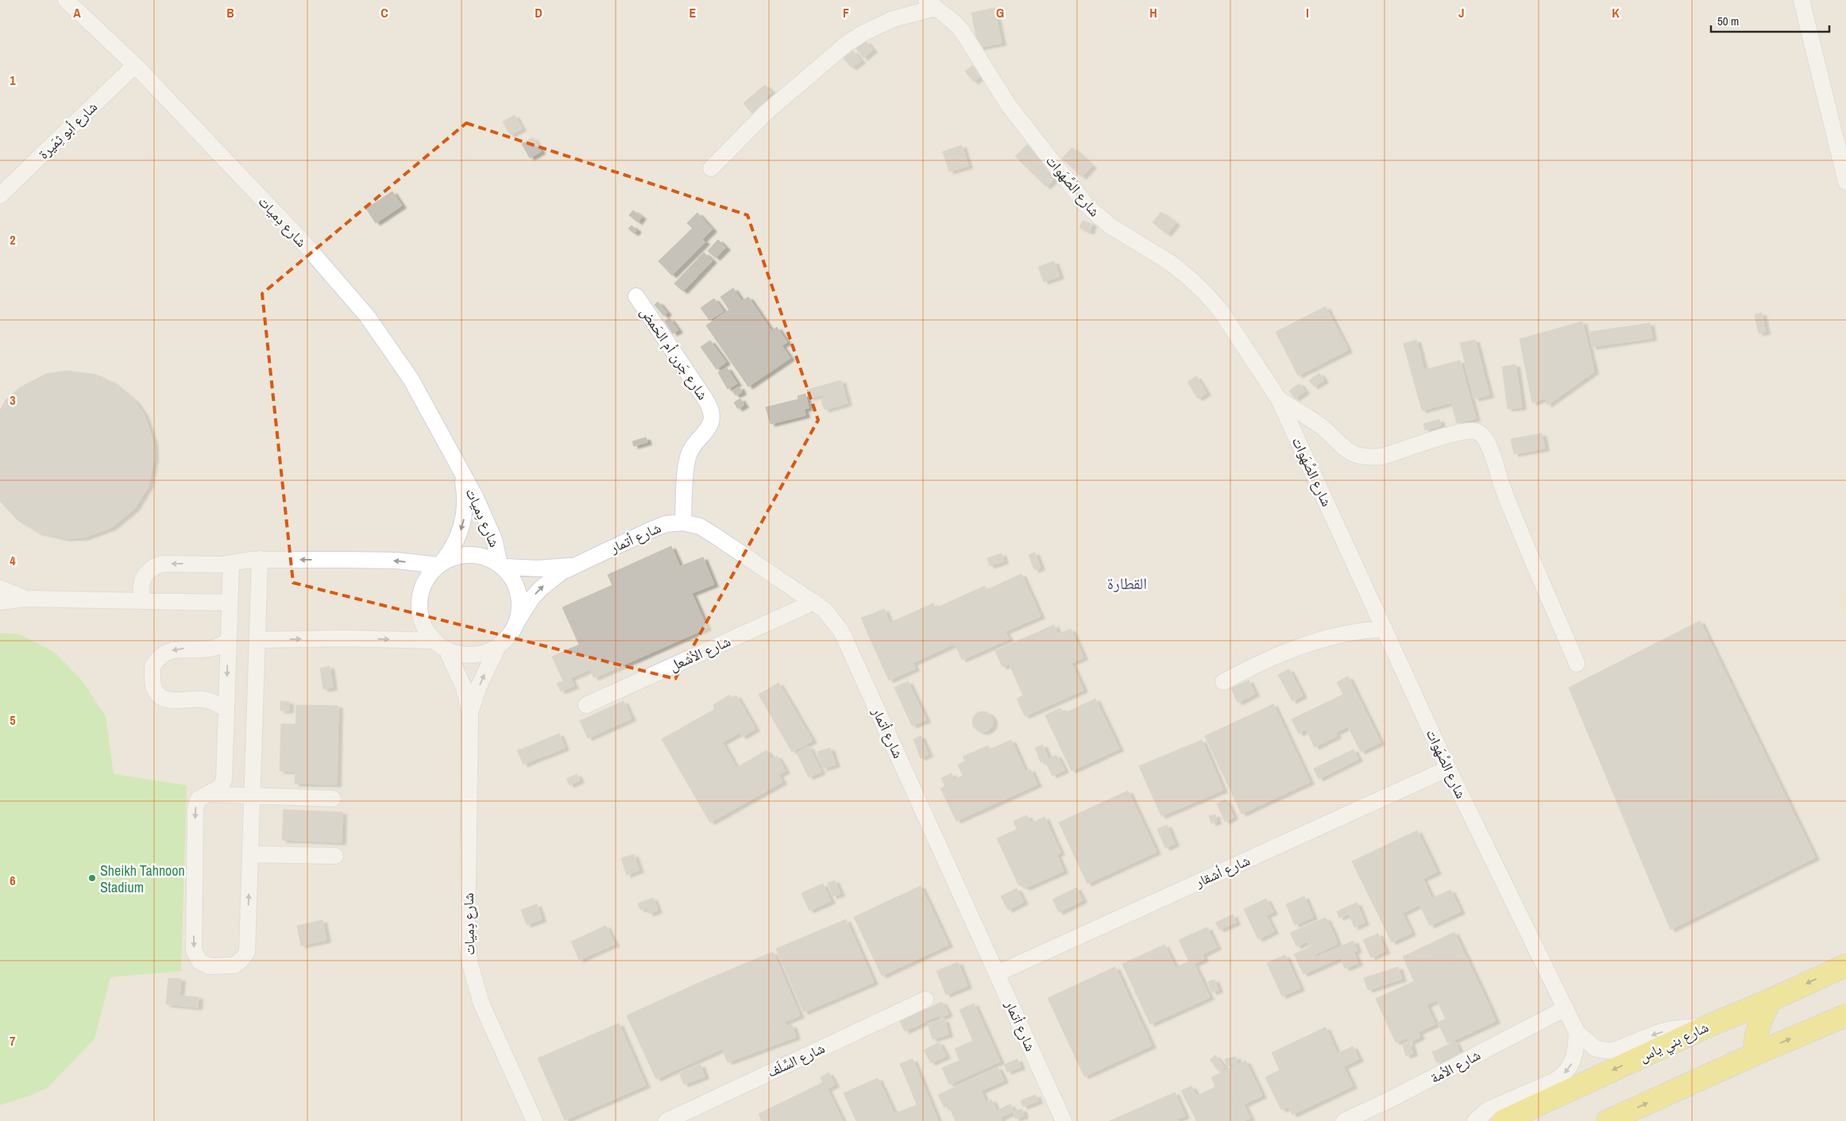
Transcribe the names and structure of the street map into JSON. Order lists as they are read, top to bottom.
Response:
{
  "streets": {
    "main road": ["شارع بني ياس"],
    "street": [
      "شارع أبو ثِمَيرة",
      "شارع الصَّهَوات",
      "شارع دِميات",
      "شارع جَرن أم الحَمض",
      "شارع أتمار",
      "شارع الأشعل",
      "شارع أشقار",
      "شارع السَّلَف",
      "شارع الأمة"
    ]
  },
  "crossings": [
    ["شارع أبو ثِمَيرة", "شارع دِميات"],
    ["شارع الصَّهَوات", "شارع أشقار"],
    ["شارع الصَّهَوات", "شارع بني ياس"],
    ["شارع الصَّهَوات", "شارع الأمة"],
    ["شارع دِميات", "شارع أتمار"],
    ["شارع جَرن أم الحَمض", "شارع أتمار"],
    ["شارع أتمار", "شارع الأشعل"],
    ["شارع أتمار", "شارع أشقار"]
  ],
  "districts": ["القطارة"],
  "places": ["Sheikh Tahnoon Stadium"],
  "scale_bar": "50 m",
  "grid": {
    "columns": [
      "A",
      "B",
      "C",
      "D",
      "E",
      "F",
      "G",
      "H",
      "I",
      "J",
      "K"
    ],
    "rows": [
      "1",
      "2",
      "3",
      "4",
      "5",
      "6",
      "7"
    ]
  }
}
